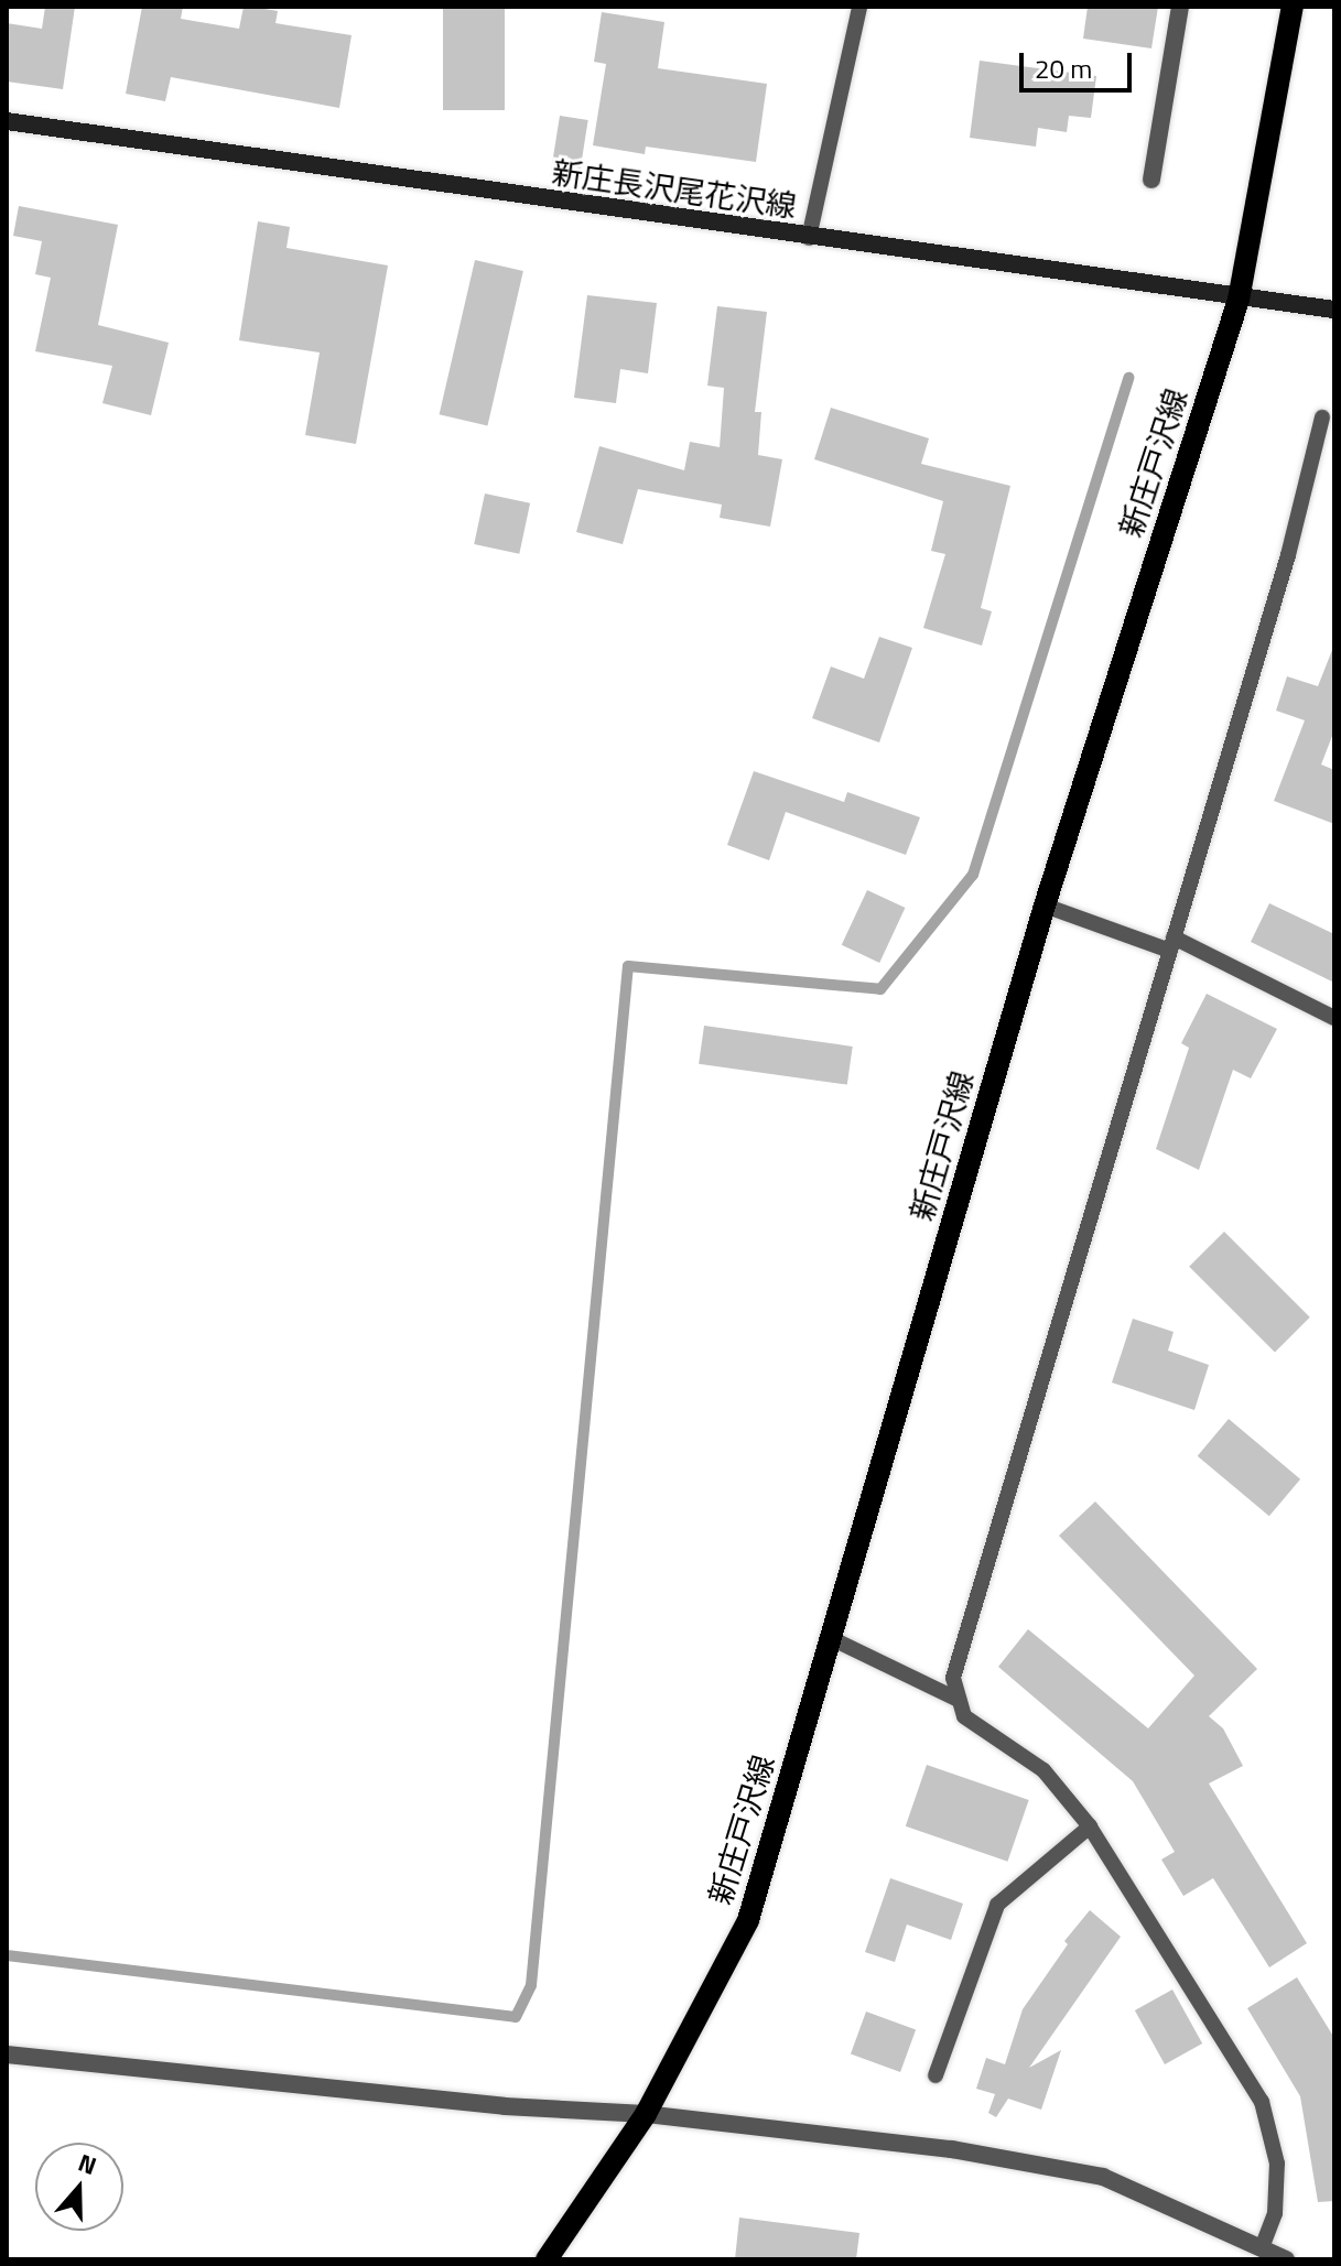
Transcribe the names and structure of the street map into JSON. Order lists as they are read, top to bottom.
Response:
{
  "streets": {
    "main road": ["新庄長沢尾花沢線", "新庄戸沢線"]
  },
  "crossings": [
    ["新庄長沢尾花沢線", "新庄戸沢線"]
  ],
  "scale_bar": "20 m",
  "north": "top"
}
